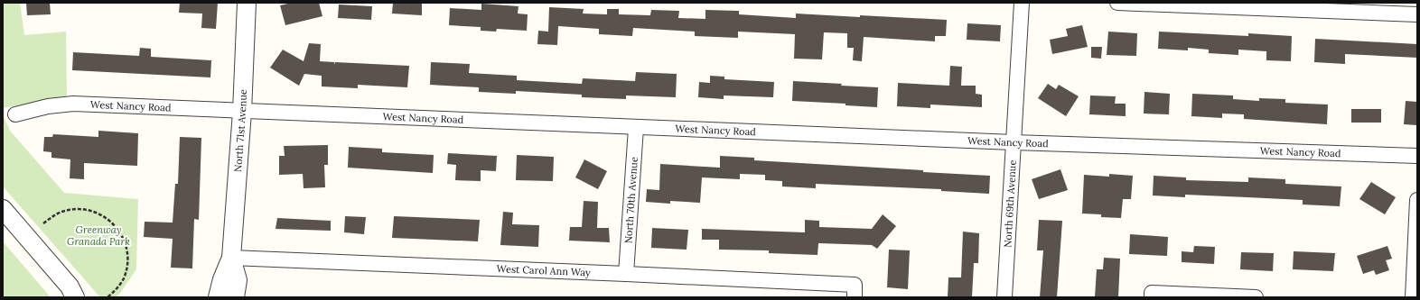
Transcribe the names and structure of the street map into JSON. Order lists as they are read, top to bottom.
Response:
{
  "streets": {
    "street": [
      "West Nancy Road",
      "North 71st Avenue",
      "North 70th Avenue",
      "North 69th Avenue",
      "West Carol Ann Way"
    ]
  },
  "crossings": [
    ["West Nancy Road", "North 71st Avenue"],
    ["West Nancy Road", "North 70th Avenue"],
    ["West Nancy Road", "North 69th Avenue"],
    ["North 71st Avenue", "West Carol Ann Way"],
    ["North 70th Avenue", "West Carol Ann Way"]
  ],
  "parks": ["Greenway Granada Park"]
}
